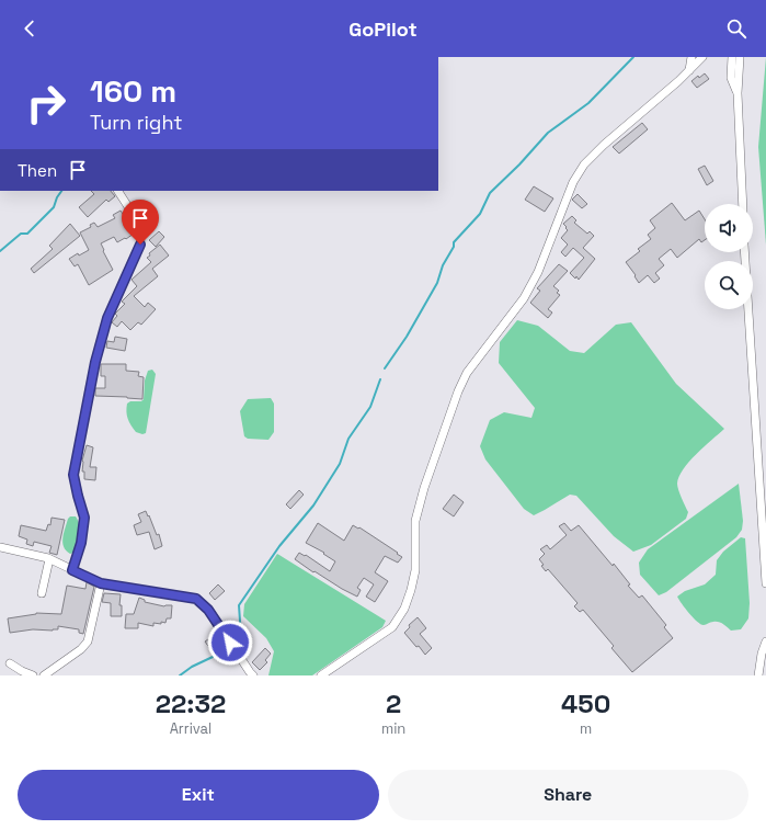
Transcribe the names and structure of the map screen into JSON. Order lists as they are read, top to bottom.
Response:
{
  "page": {
    "header": "GoPilot",
    "turn": ["160 m", "Turn right"],
    "then": "Then",
    "eta": [
      "22:32",
      "Arrival",
      "2",
      "min",
      "450",
      "m"
    ],
    "buttons": ["Exit", "Share"]
  }
}
